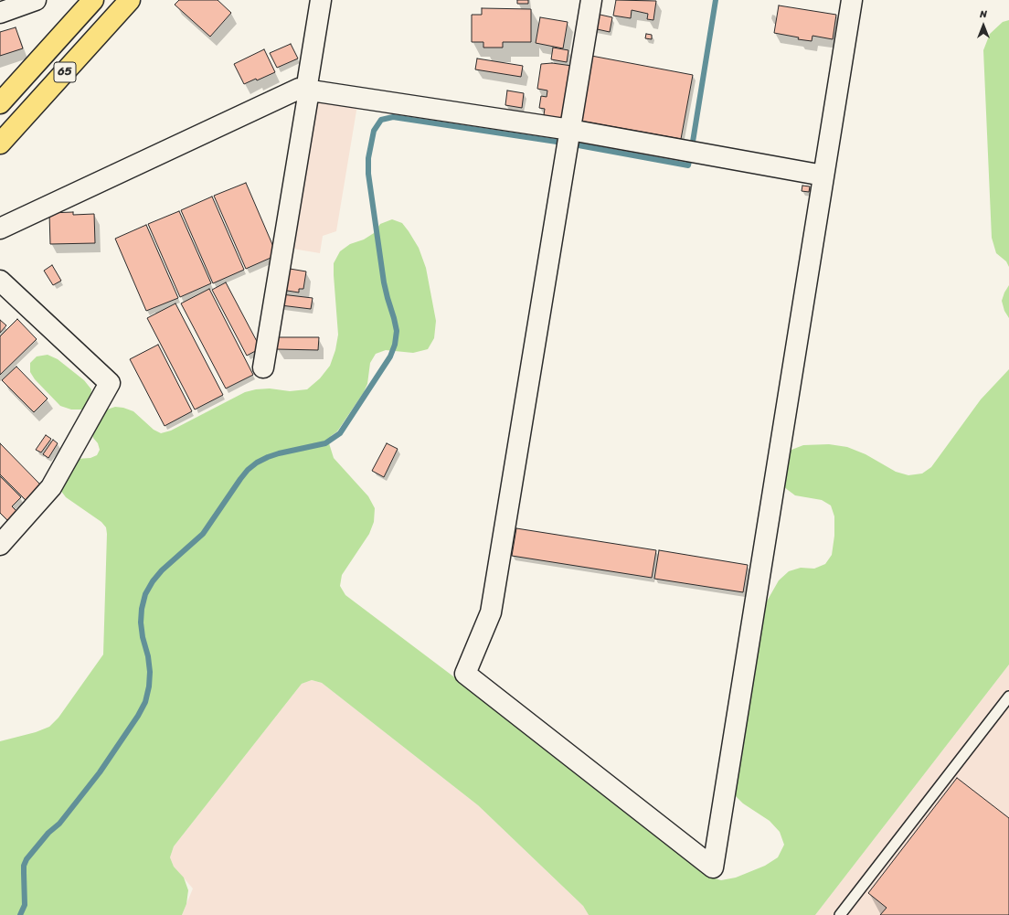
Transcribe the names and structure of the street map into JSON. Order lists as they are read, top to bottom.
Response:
{
  "streets": {
    "main road": ["65"]
  },
  "north": "top"
}
